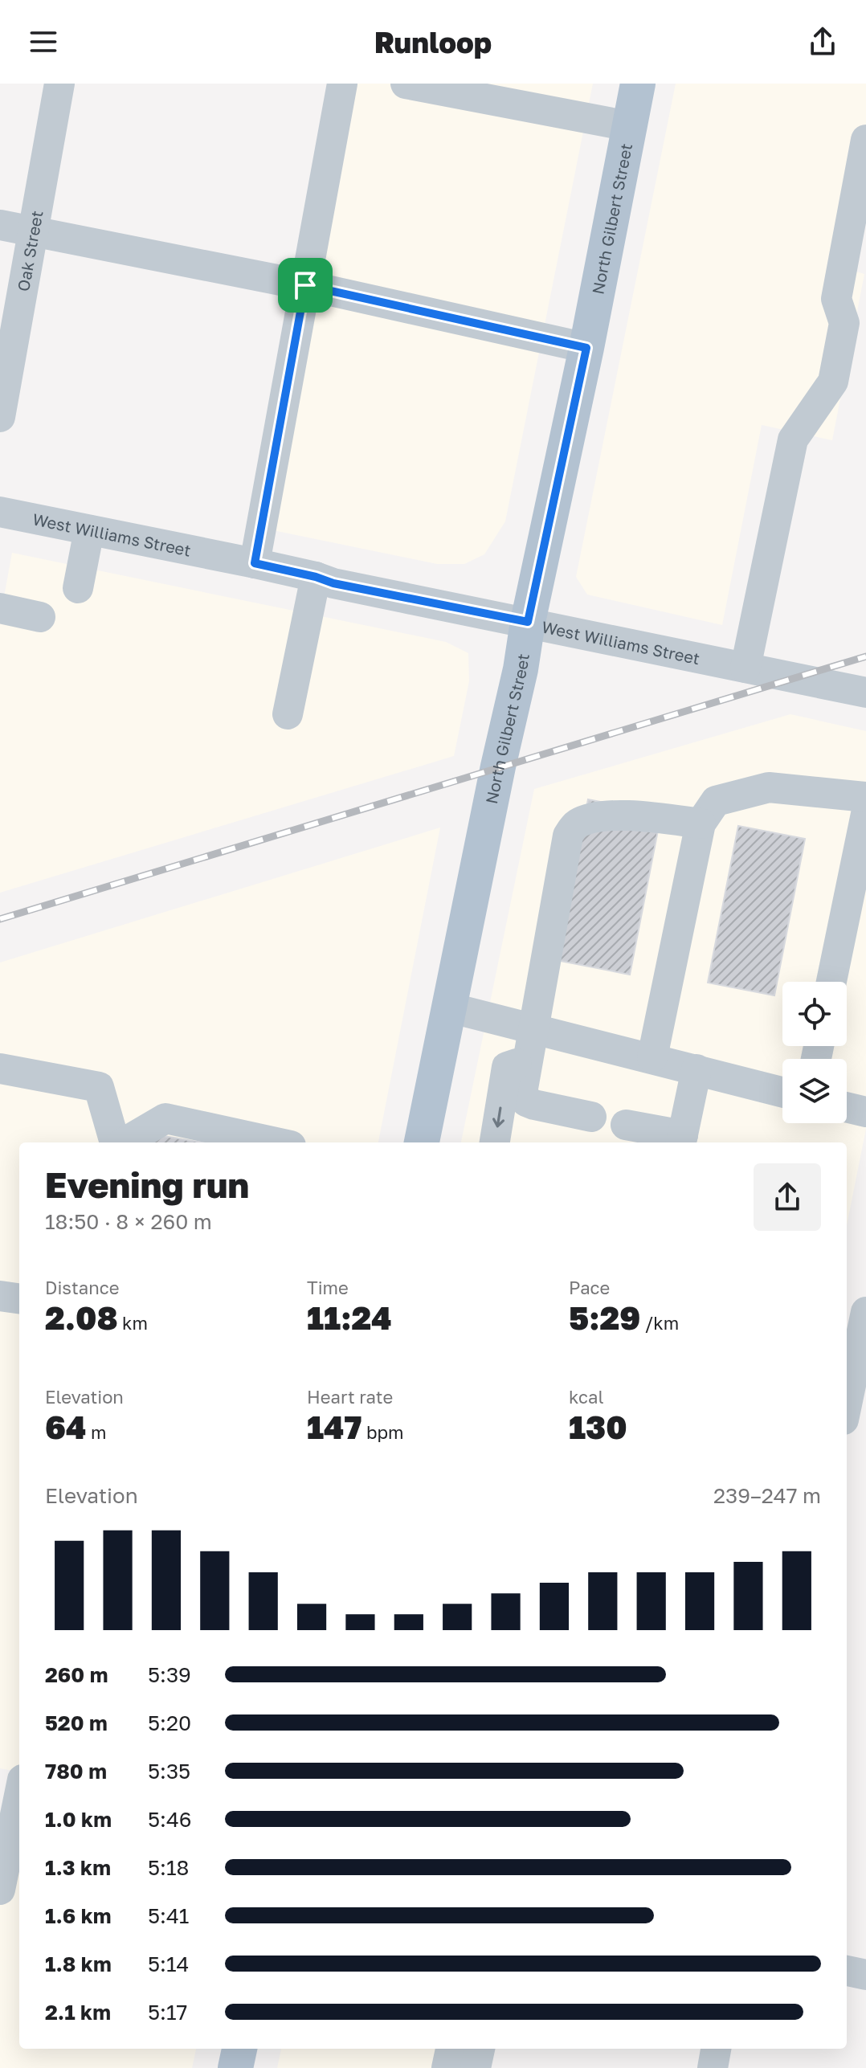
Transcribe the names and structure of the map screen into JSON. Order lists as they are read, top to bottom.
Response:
{
  "streets": {
    "main road": ["North Gilbert Street"],
    "street": ["Oak Street", "West Williams Street"]
  },
  "crossings": [
    ["North Gilbert Street", "West Williams Street"]
  ],
  "page": {
    "header": "Runloop",
    "heading": ["Evening run", "18:50 · 8 × 260 m"],
    "stats": [
      ["Distance", "2.08 km"],
      ["Time", "11:24"],
      ["Pace", "5:29 /km"],
      ["Elevation", "64 m"],
      ["Heart rate", "147 bpm"],
      ["kcal", "130"]
    ],
    "chart": ["Elevation", "239–247 m"],
    "list": [
      {
        "name": "260 m",
        "note": "5:39"
      },
      {
        "name": "520 m",
        "note": "5:20"
      },
      {
        "name": "780 m",
        "note": "5:35"
      },
      {
        "name": "1.0 km",
        "note": "5:46"
      },
      {
        "name": "1.3 km",
        "note": "5:18"
      },
      {
        "name": "1.6 km",
        "note": "5:41"
      },
      {
        "name": "1.8 km",
        "note": "5:14"
      },
      {
        "name": "2.1 km",
        "note": "5:17"
      }
    ]
  }
}
